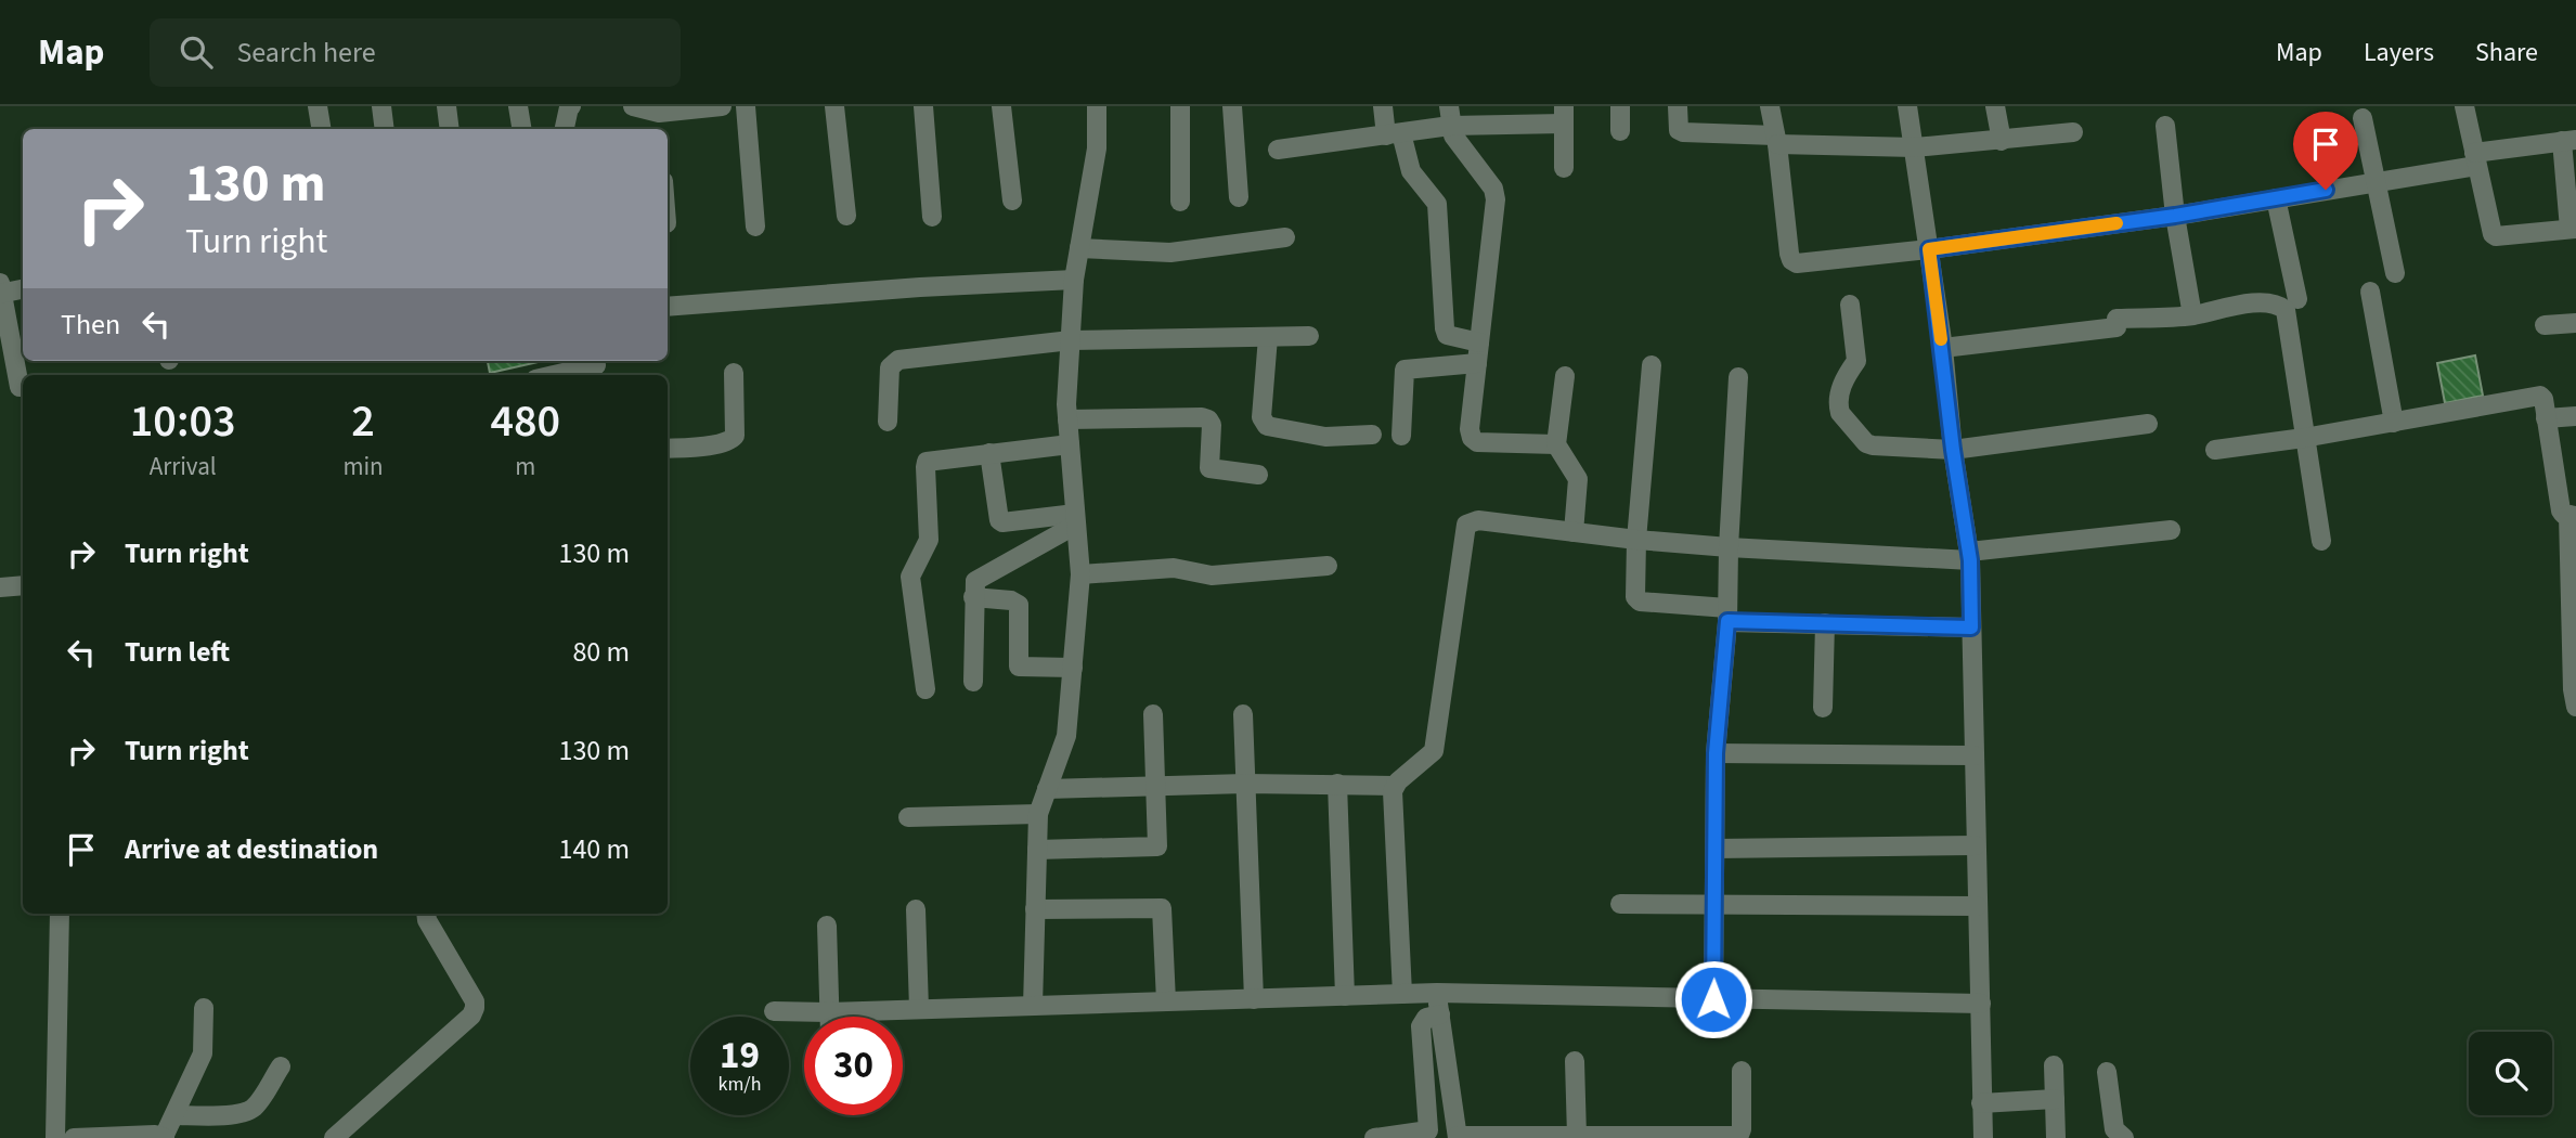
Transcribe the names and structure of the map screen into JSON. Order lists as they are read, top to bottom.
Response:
{
  "page": {
    "header": "Map",
    "search": "Search here",
    "nav": ["Map", "Layers", "Share"],
    "turn": ["130 m", "Turn right"],
    "then": "Then",
    "eta": [
      "10:03",
      "Arrival",
      "2",
      "min",
      "480",
      "m"
    ],
    "list": [
      {
        "name": "Turn right",
        "value": "130 m"
      },
      {
        "name": "Turn left",
        "value": "80 m"
      },
      {
        "name": "Turn right",
        "value": "130 m"
      },
      {
        "name": "Arrive at destination",
        "value": "140 m"
      }
    ],
    "speed": "19 km/h",
    "limit": "30"
  }
}
